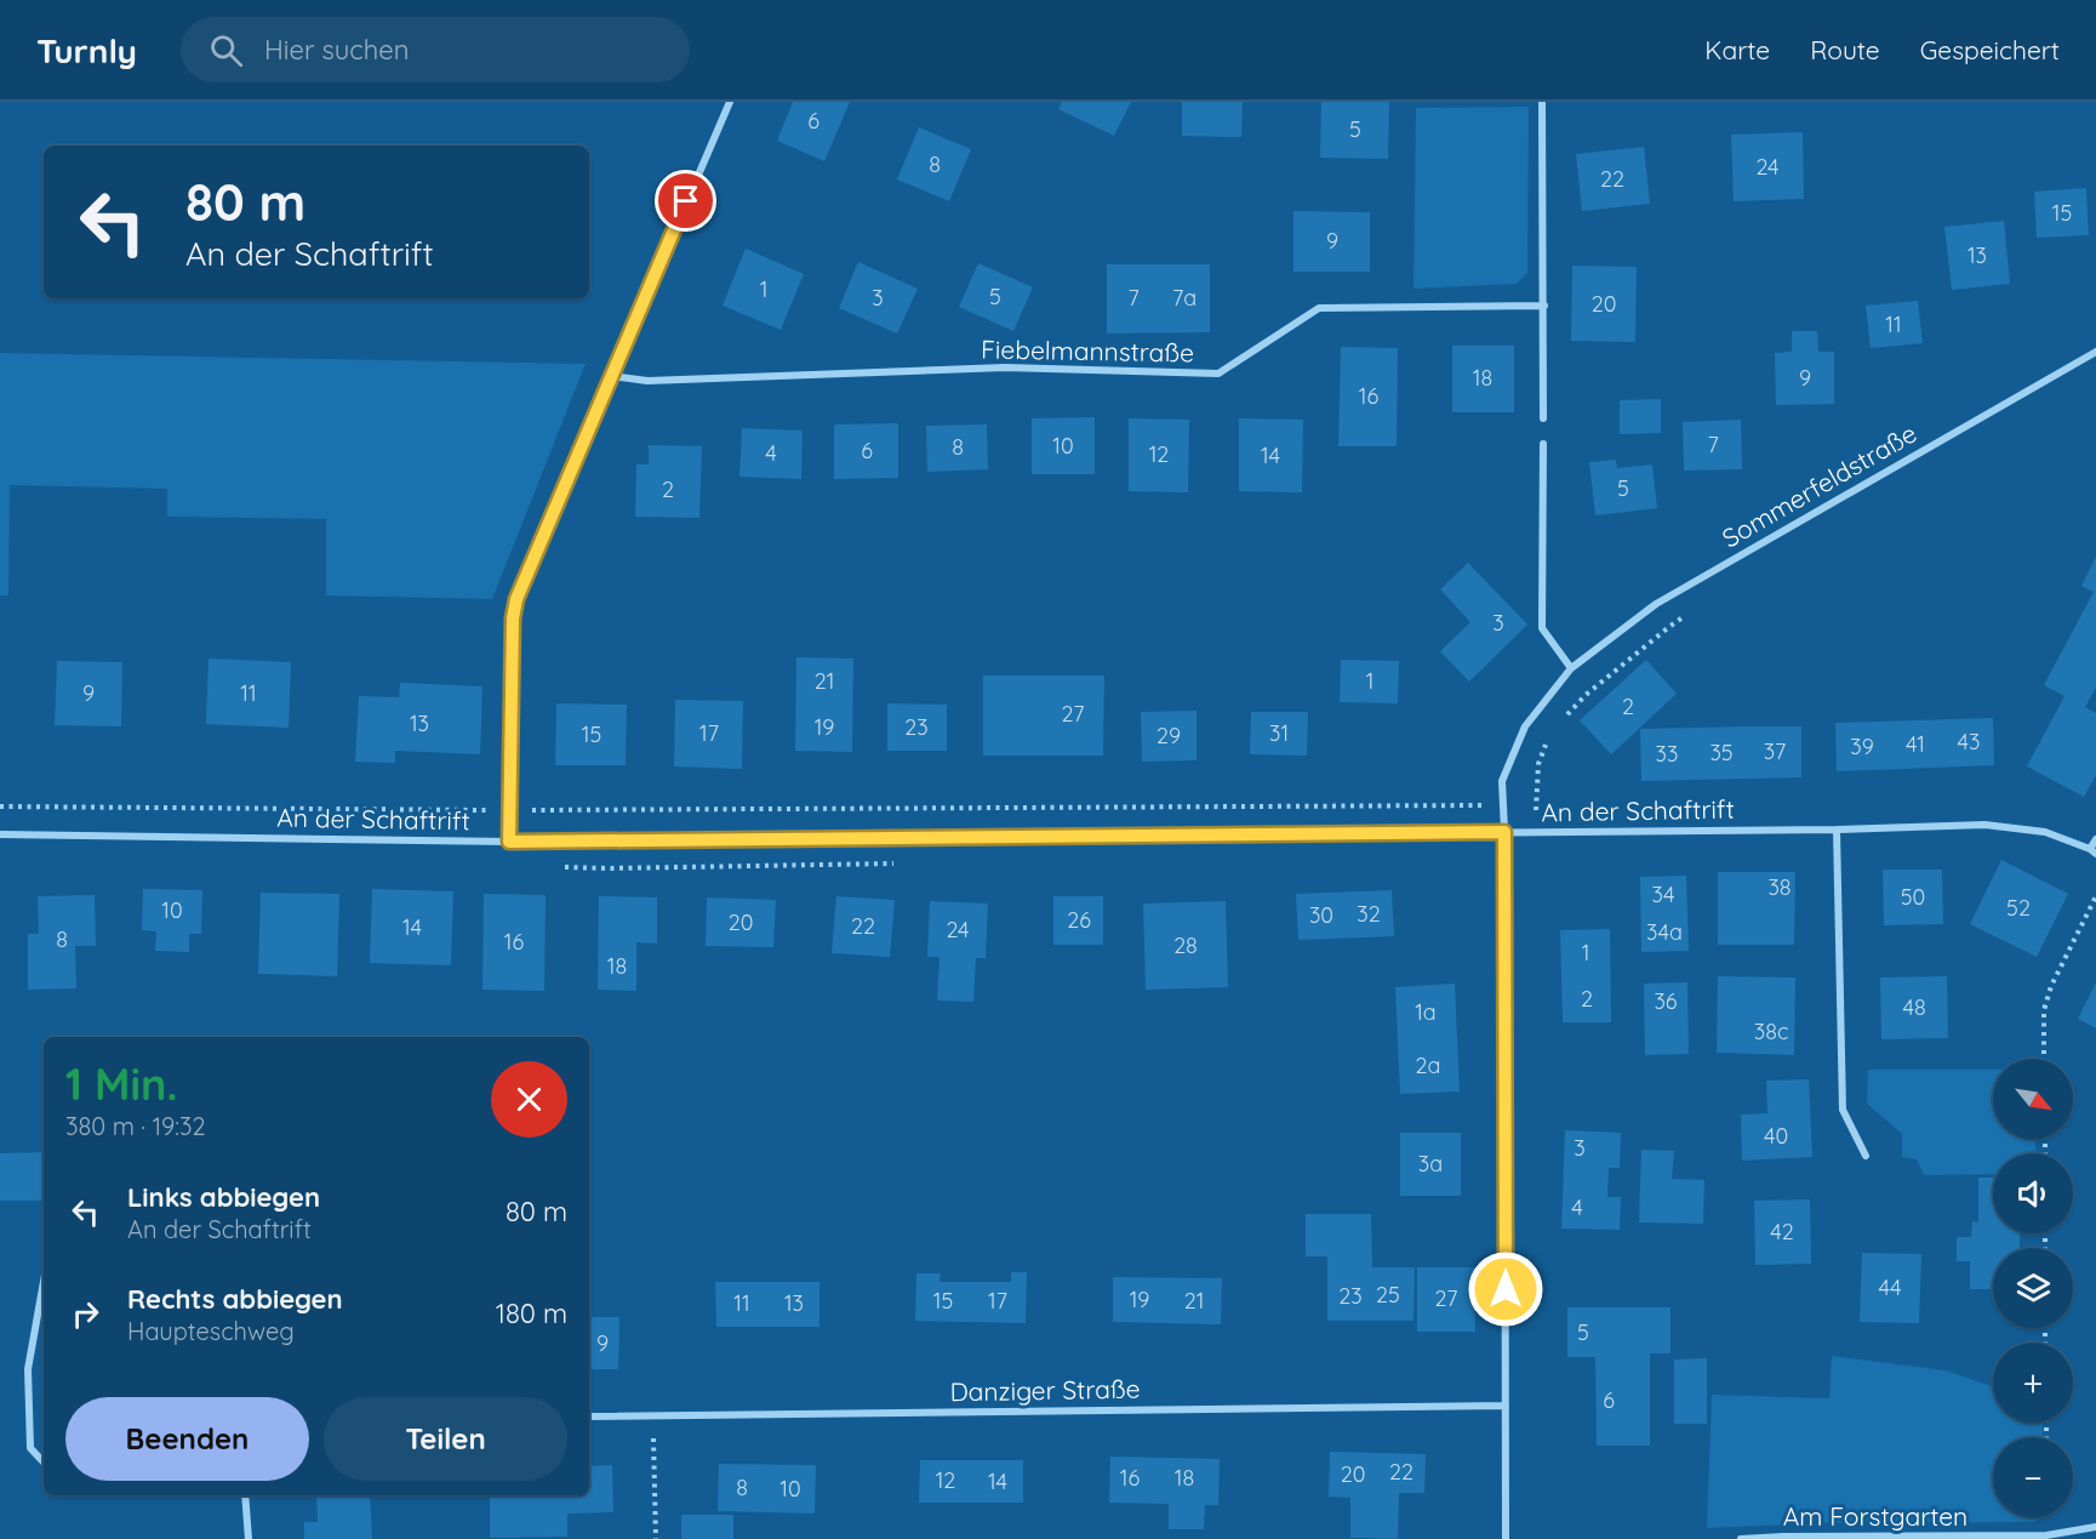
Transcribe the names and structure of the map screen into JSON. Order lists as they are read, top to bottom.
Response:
{
  "streets": {
    "street": [
      "Fiebelmannstraße",
      "Sommerfeldstraße",
      "An der Schaftrift",
      "Danziger Straße",
      "Am Forstgarten"
    ]
  },
  "crossings": [
    ["Sommerfeldstraße", "An der Schaftrift"],
    ["Sommerfeldstraße", "Danziger Straße"]
  ],
  "house_numbers": [
    "6",
    "5",
    "8",
    "24",
    "22",
    "15",
    "9",
    "13",
    "1",
    "5",
    "3",
    "7",
    "7a",
    "20",
    "11",
    "18",
    "9",
    "16",
    "7",
    "10",
    "8",
    "6",
    "4",
    "12",
    "14",
    "5",
    "2",
    "3",
    "21",
    "1",
    "9",
    "11",
    "2",
    "27",
    "13",
    "19",
    "23",
    "17",
    "31",
    "15",
    "29",
    "43",
    "41",
    "39",
    "37",
    "35",
    "33",
    "38",
    "34",
    "50",
    "52",
    "10",
    "32",
    "30",
    "26",
    "20",
    "22",
    "14",
    "24",
    "34a",
    "8",
    "16",
    "28",
    "1",
    "18",
    "2",
    "36",
    "48",
    "1a",
    "38c",
    "2a",
    "40",
    "3",
    "3a",
    "4",
    "42",
    "44",
    "25",
    "23",
    "27",
    "19",
    "15",
    "17",
    "21",
    "11",
    "13",
    "5",
    "9",
    "6",
    "22",
    "20",
    "16",
    "18",
    "12",
    "14",
    "8",
    "10"
  ],
  "north": "bottom right",
  "page": {
    "header": "Turnly",
    "search": "Hier suchen",
    "nav": ["Karte", "Route", "Gespeichert"],
    "turn": ["80 m", "An der Schaftrift"],
    "heading": ["1 Min.", "380 m · 19:32"],
    "map_buttons": ["+", "−"],
    "list": [
      {
        "name": "Links abbiegen",
        "note": "An der Schaftrift",
        "value": "80 m"
      },
      {
        "name": "Rechts abbiegen",
        "note": "Haupteschweg",
        "value": "180 m"
      }
    ],
    "buttons": ["Beenden", "Teilen"]
  }
}
